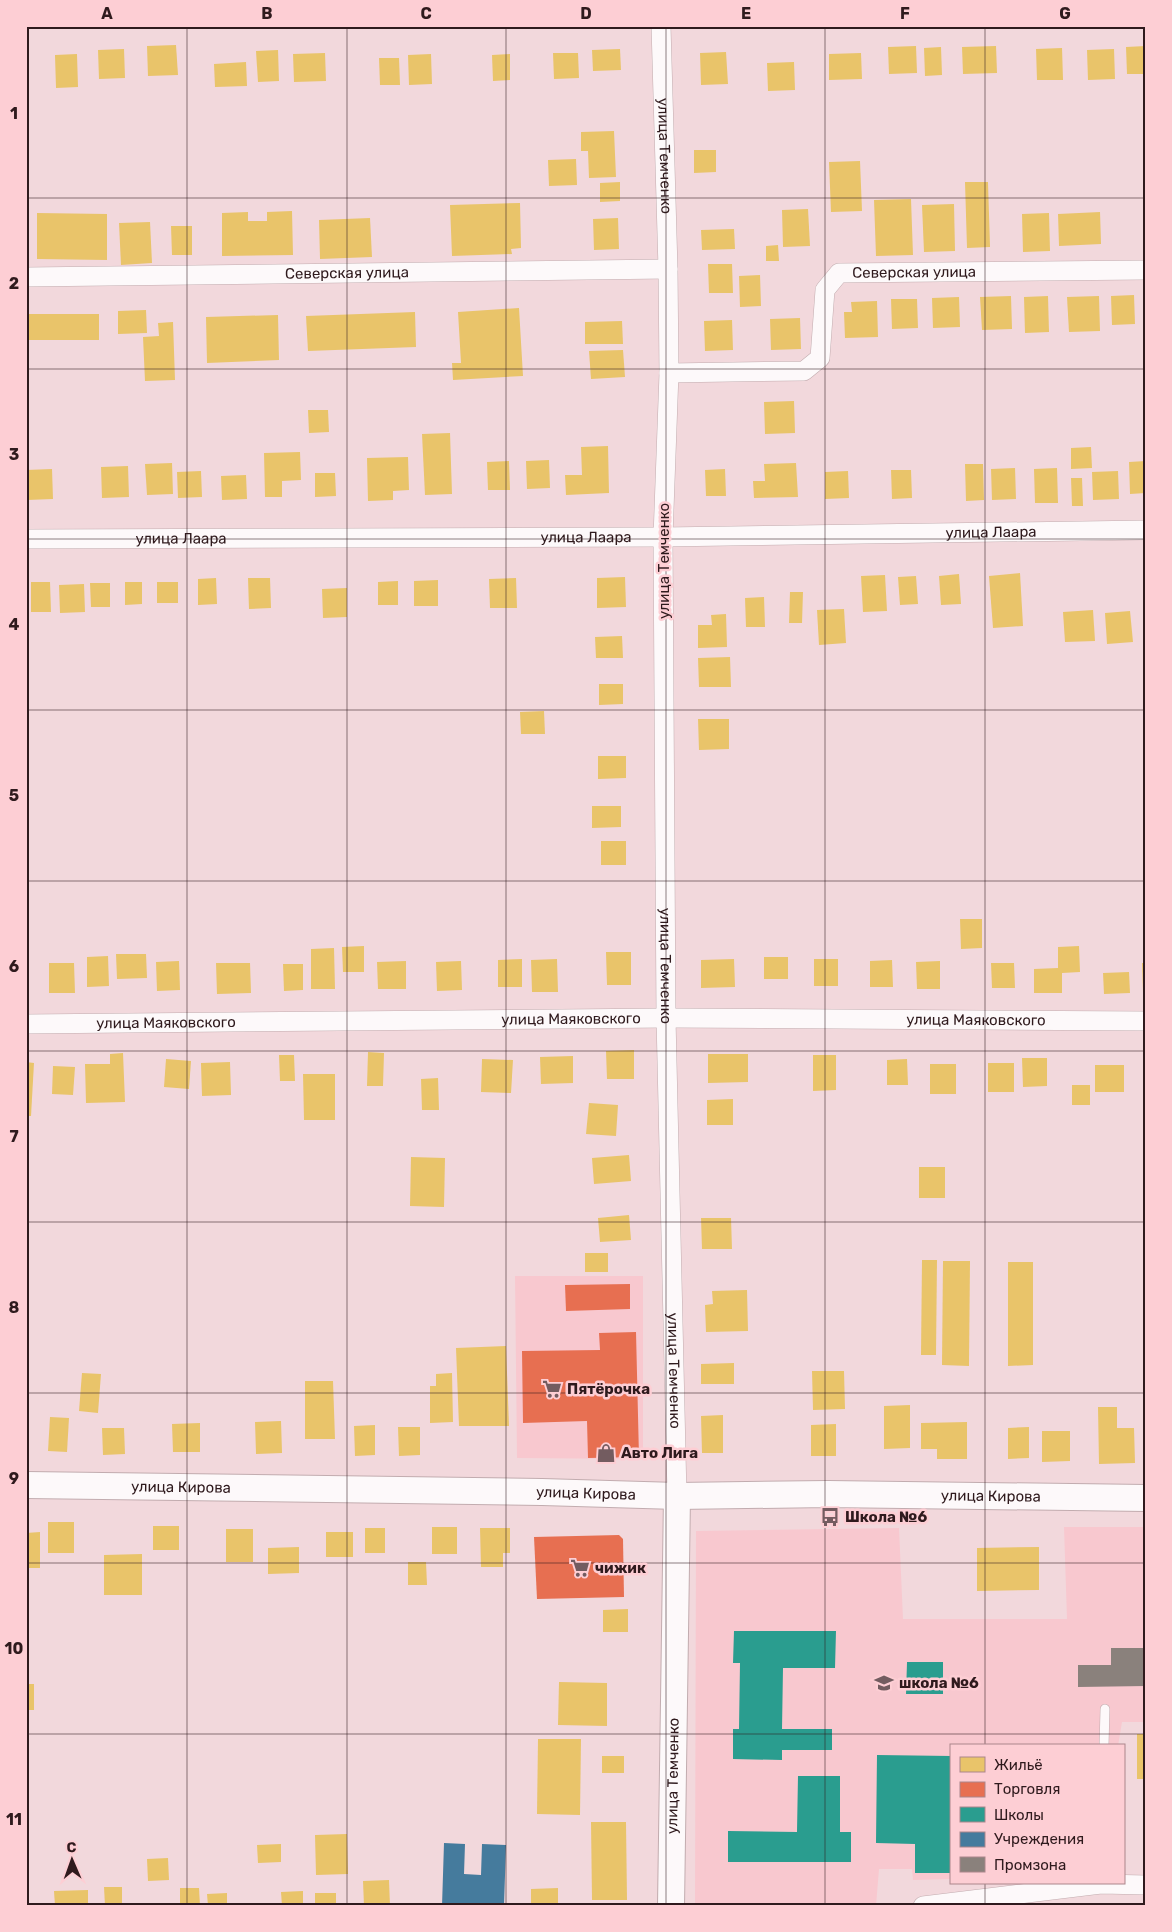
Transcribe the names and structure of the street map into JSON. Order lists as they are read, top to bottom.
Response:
{
  "streets": {
    "main road": ["улица Темченко", "улица Кирова"],
    "street": ["Северская улица", "улица Лаара", "улица Маяковского"]
  },
  "crossings": [
    ["улица Темченко", "Северская улица"],
    ["улица Темченко", "улица Лаара"],
    ["улица Темченко", "улица Маяковского"],
    ["улица Темченко", "улица Кирова"]
  ],
  "places": {
    "supermarket": ["Пятёрочка", "чижик"],
    "shop": ["Авто Лига"],
    "bus stop": ["Школа №6"],
    "school or university": ["школа №6"]
  },
  "legend": [
    "Жильё",
    "Торговля",
    "Школы",
    "Учреждения",
    "Промзона"
  ],
  "north": "top",
  "grid": {
    "columns": [
      "A",
      "B",
      "C",
      "D",
      "E",
      "F",
      "G"
    ],
    "rows": [
      "1",
      "2",
      "3",
      "4",
      "5",
      "6",
      "7",
      "8",
      "9",
      "10",
      "11"
    ]
  }
}
